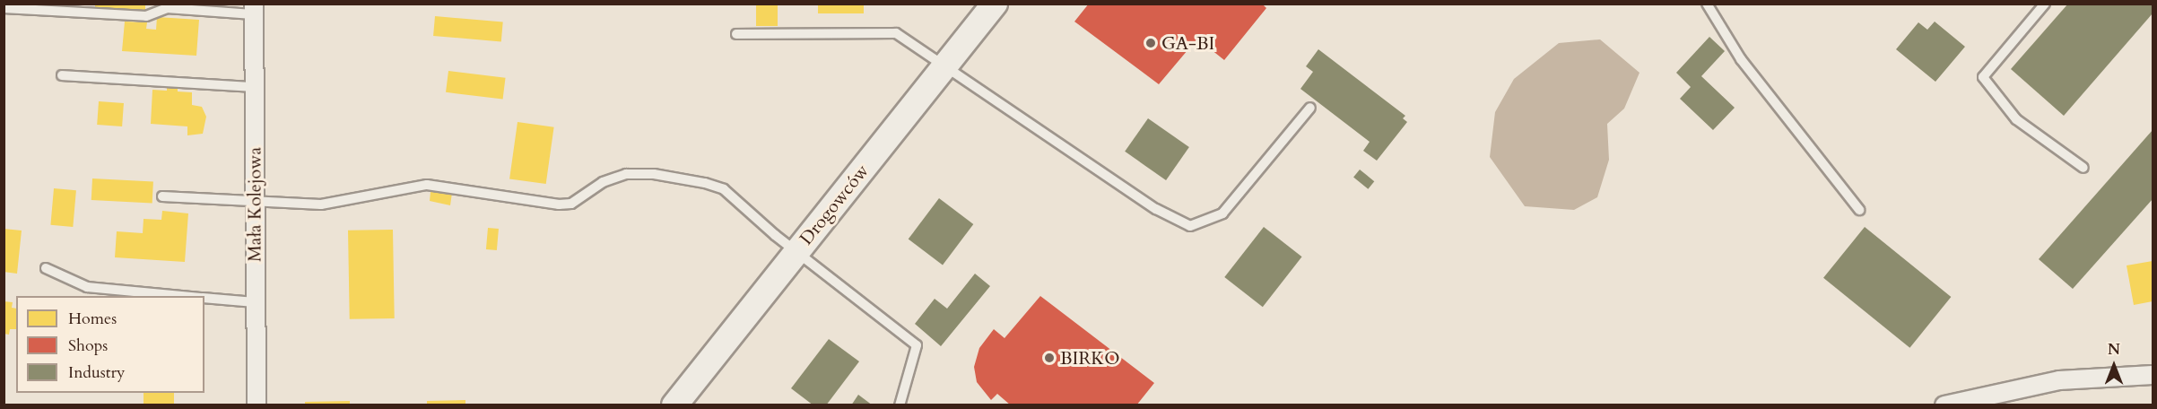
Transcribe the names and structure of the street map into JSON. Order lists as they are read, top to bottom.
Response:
{
  "streets": {
    "main road": ["Drogowców"],
    "street": ["Mała Kolejowa"]
  },
  "places": ["GA-BI", "BIRKO"],
  "legend": ["Homes", "Shops", "Industry"],
  "north": "top"
}
